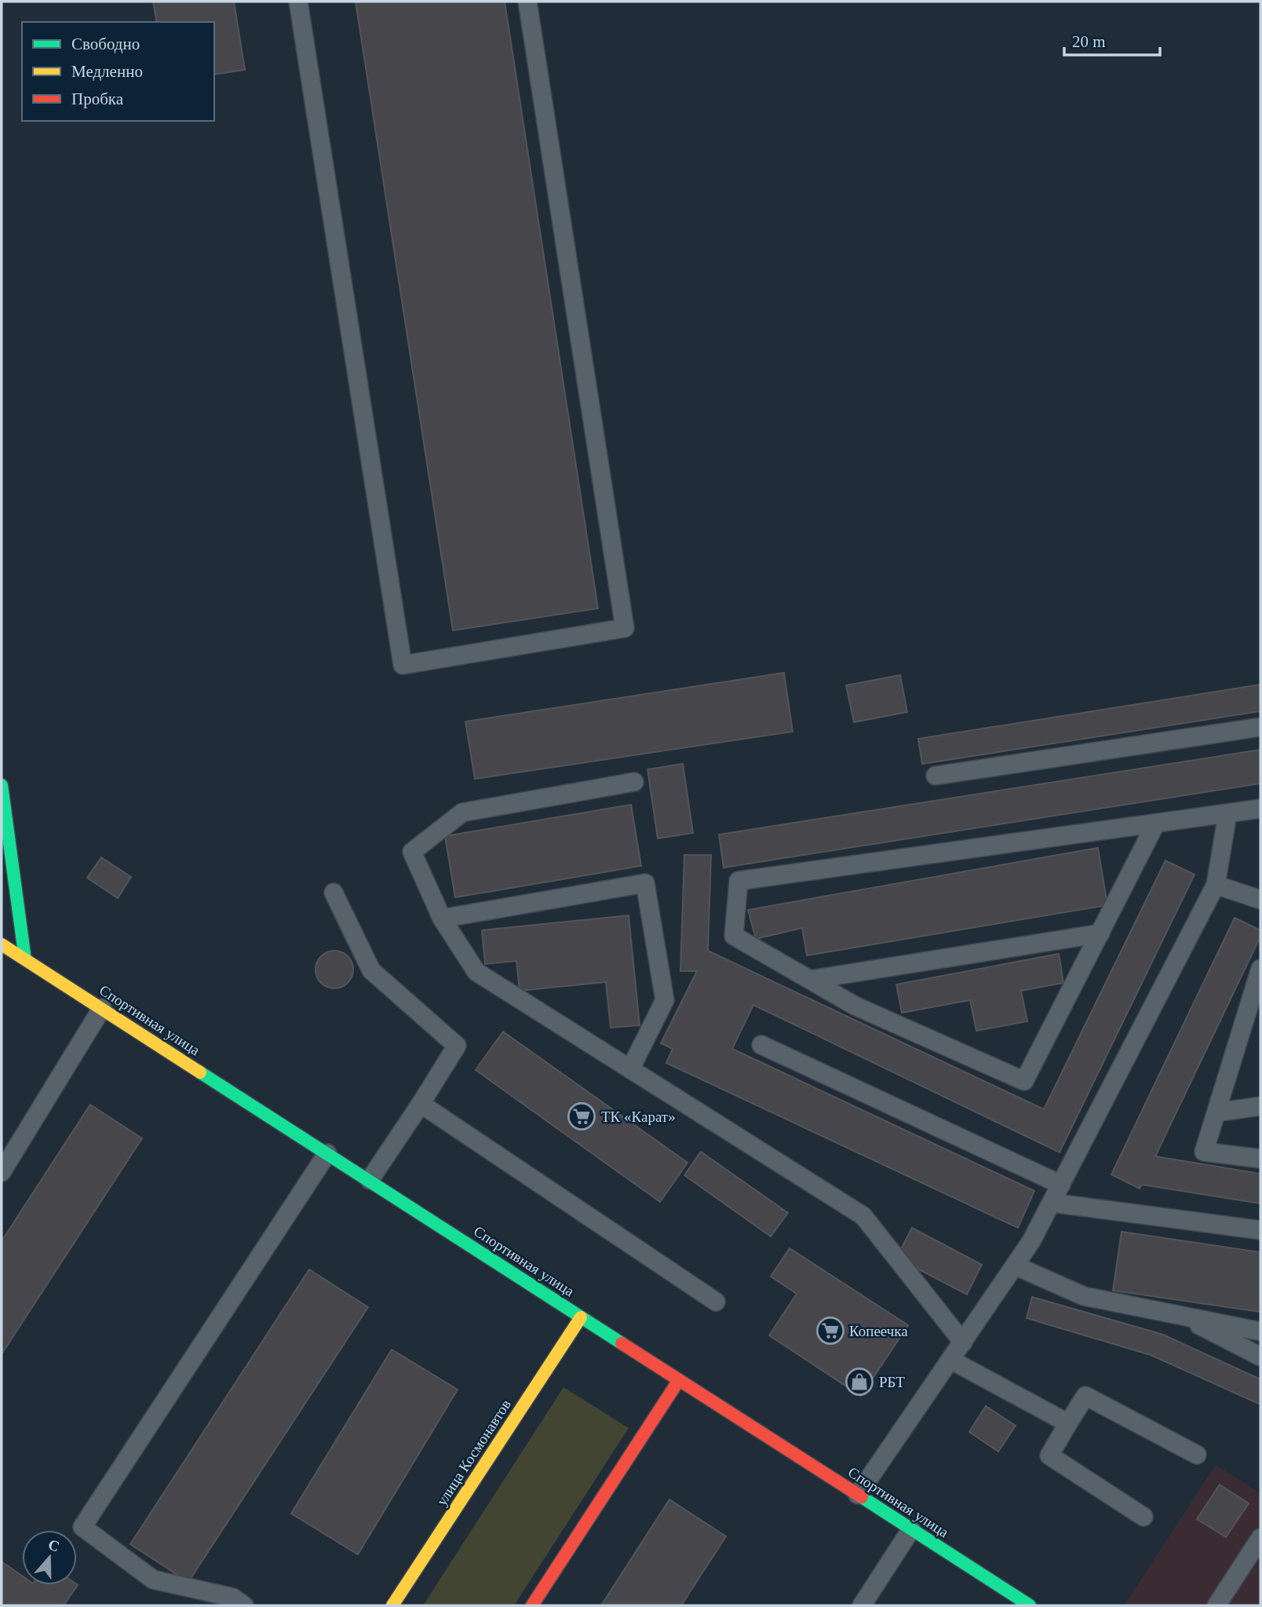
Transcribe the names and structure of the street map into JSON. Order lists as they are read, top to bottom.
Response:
{
  "streets": {
    "street": ["Спортивная улица", "улица Космонавтов"]
  },
  "crossings": [
    ["Спортивная улица", "улица Космонавтов"]
  ],
  "places": {
    "supermarket": ["ТК «Карат»", "Копеечка"],
    "shop": ["РБТ"]
  },
  "legend": ["Свободно", "Медленно", "Пробка"],
  "scale_bar": "20 m",
  "north": "top"
}
